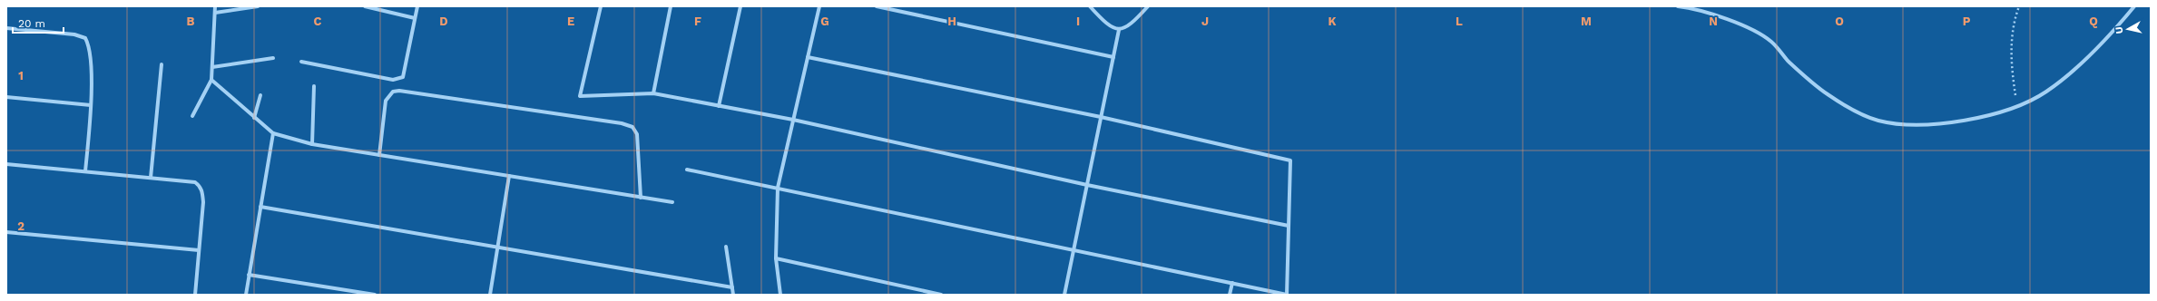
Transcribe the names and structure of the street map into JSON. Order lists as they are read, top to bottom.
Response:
{
  "scale_bar": "20 m",
  "north": "left",
  "grid": {
    "columns": [
      "B",
      "C",
      "D",
      "E",
      "F",
      "G",
      "H",
      "I",
      "J",
      "K",
      "L",
      "M",
      "N",
      "O",
      "P",
      "Q"
    ],
    "rows": ["1", "2"]
  }
}
